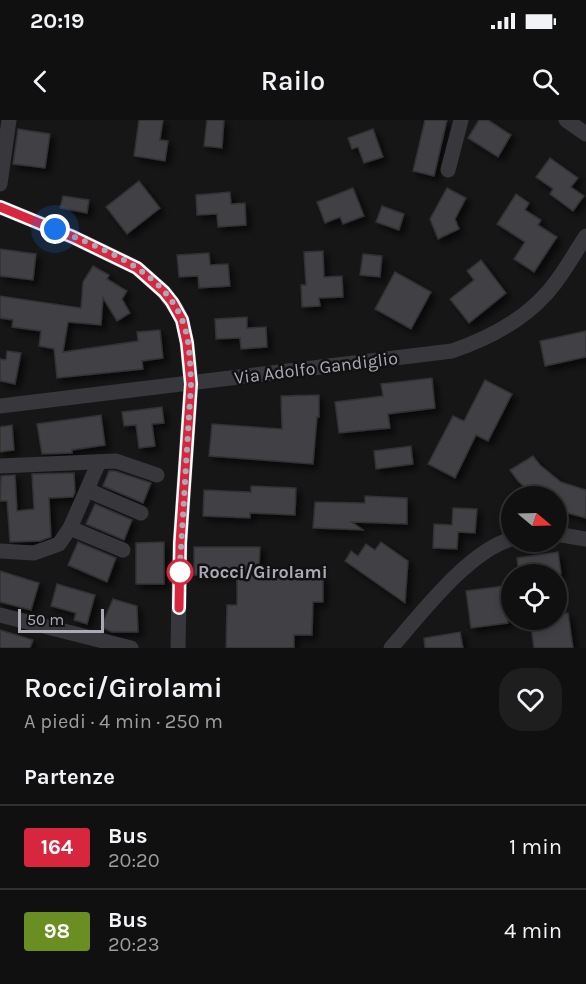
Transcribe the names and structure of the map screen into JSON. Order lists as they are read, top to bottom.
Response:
{
  "streets": {
    "street": ["Via Adolfo Gandiglio"]
  },
  "places": ["Rocci/Girolami"],
  "lines": ["bus line 164"],
  "scale_bar": "50 m",
  "north": "right",
  "page": {
    "status": "20:19",
    "header": "Railo",
    "scale": "50 m",
    "heading": [
      ["Rocci/Girolami", "A piedi · 4 min · 250 m"],
      "Partenze"
    ],
    "list": [
      {
        "mark": "164",
        "name": "Bus",
        "note": "20:20",
        "value": "1 min"
      },
      {
        "mark": "98",
        "name": "Bus",
        "note": "20:23",
        "value": "4 min"
      }
    ]
  }
}
